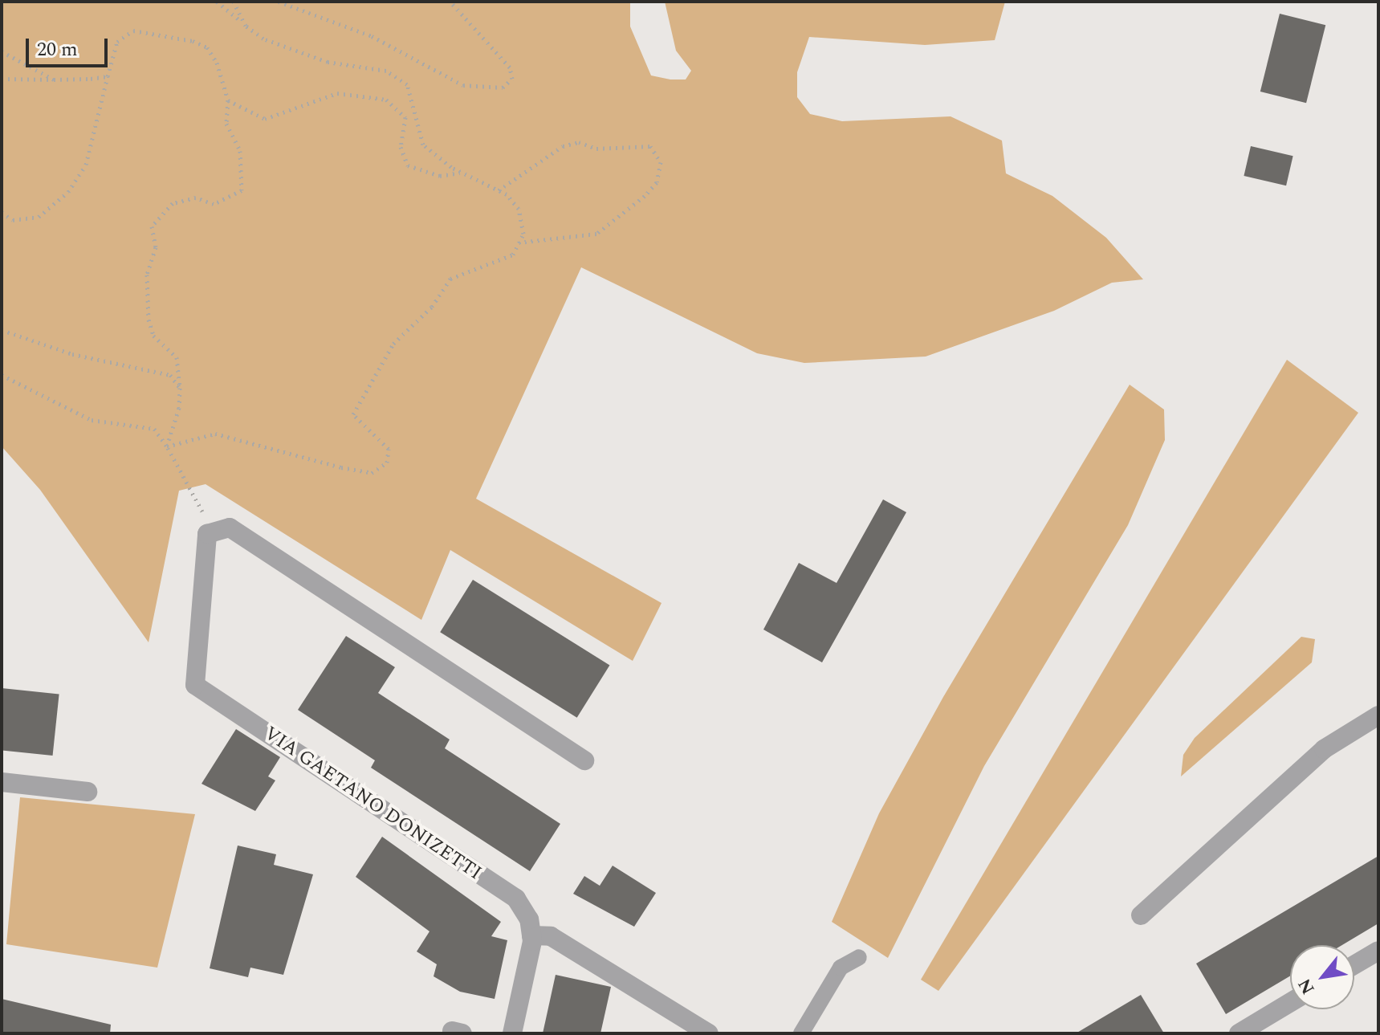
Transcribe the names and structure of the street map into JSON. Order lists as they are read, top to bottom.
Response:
{
  "streets": {
    "street": ["VIA GAETANO DONIZETTI"]
  },
  "scale_bar": "20 m",
  "north": "bottom left"
}
